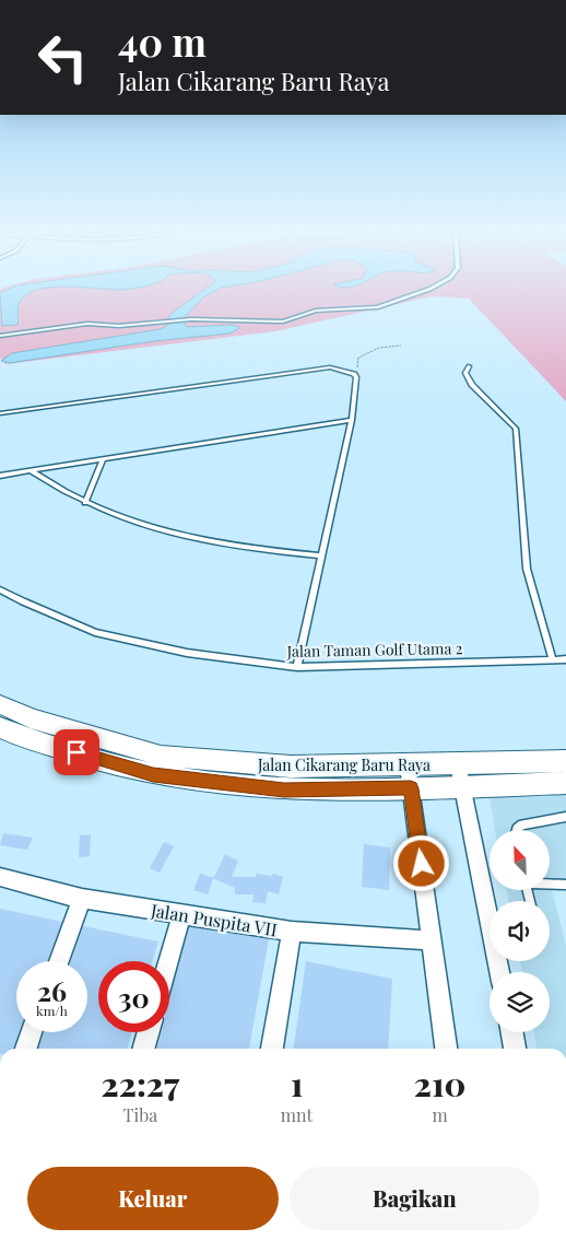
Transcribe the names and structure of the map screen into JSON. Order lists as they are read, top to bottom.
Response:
{
  "streets": {
    "main road": ["Jalan Cikarang Baru Raya"],
    "street": ["Jalan Puspita VII"],
    "lane": ["Jalan Taman Golf Utama 2"]
  },
  "north": "top left",
  "page": {
    "turn": ["40 m", "Jalan Cikarang Baru Raya"],
    "speed": "26 km/h",
    "limit": "30",
    "eta": [
      "22:27",
      "Tiba",
      "1",
      "mnt",
      "210",
      "m"
    ],
    "buttons": ["Keluar", "Bagikan"]
  }
}
